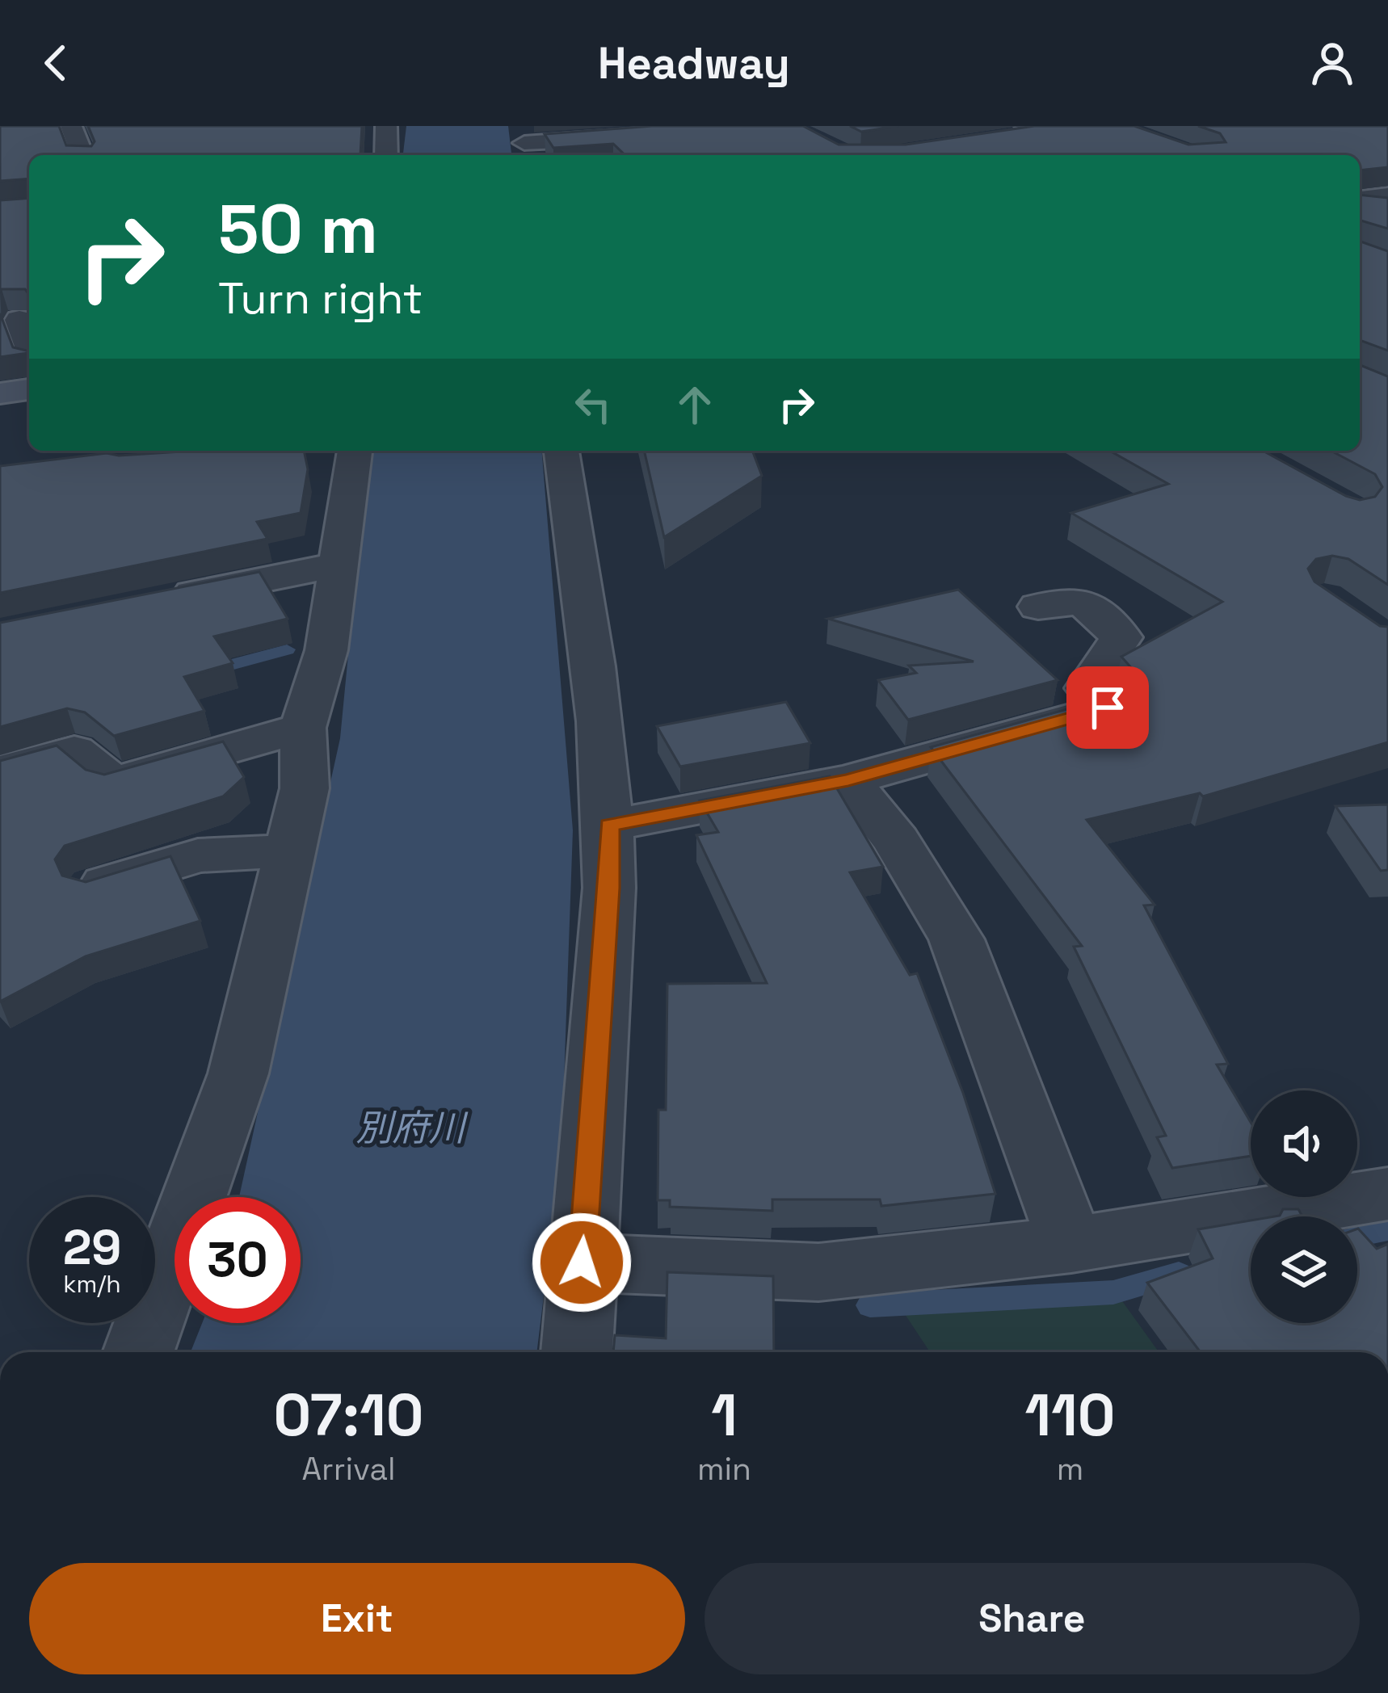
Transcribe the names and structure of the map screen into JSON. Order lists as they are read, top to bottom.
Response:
{
  "water": ["別府川"],
  "page": {
    "header": "Headway",
    "turn": ["50 m", "Turn right"],
    "speed": "29 km/h",
    "limit": "30",
    "eta": [
      "07:10",
      "Arrival",
      "1",
      "min",
      "110",
      "m"
    ],
    "buttons": ["Exit", "Share"]
  }
}
